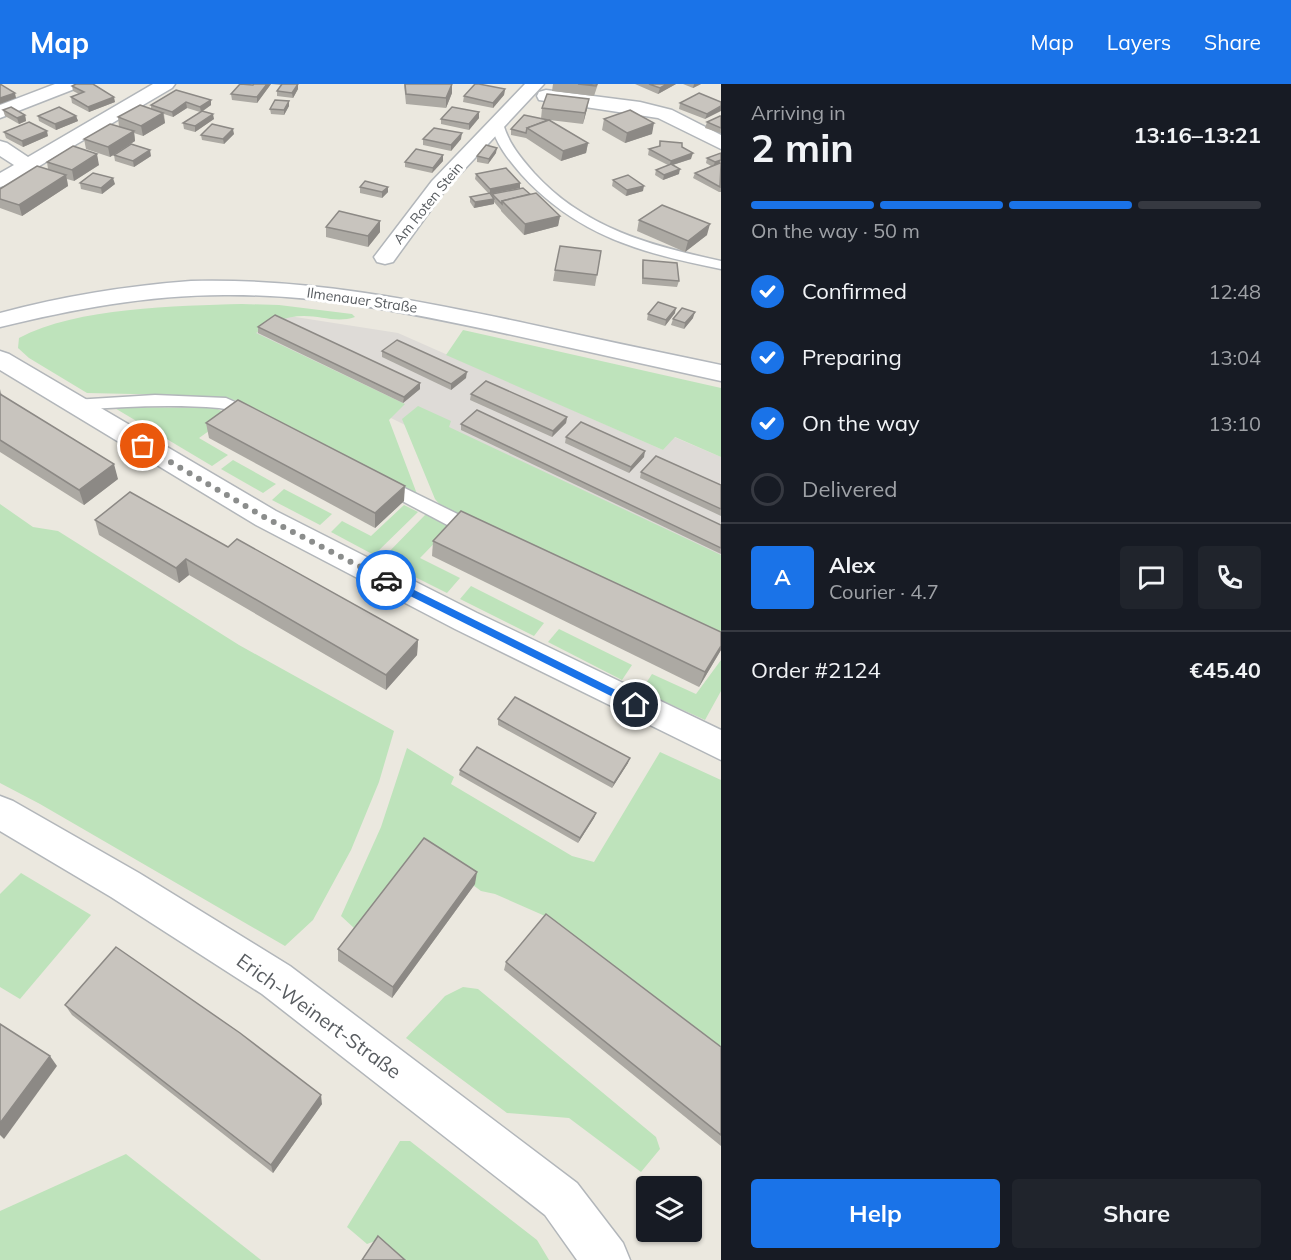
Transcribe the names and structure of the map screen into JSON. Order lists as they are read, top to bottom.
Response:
{
  "streets": {
    "street": ["Am Roten Stein", "Ilmenauer Straße", "Erich-Weinert-Straße"]
  },
  "page": {
    "header": "Map",
    "nav": ["Map", "Layers", "Share"],
    "heading": ["2 min", "Arriving in", "13:16–13:21"],
    "panel": [
      "Alex",
      "Courier · 4.7",
      "Order #2124",
      "€45.40"
    ],
    "bar": "On the way · 50 m",
    "list": [
      ["Confirmed", "12:48"],
      ["Preparing", "13:04"],
      ["On the way", "13:10"],
      "Delivered"
    ],
    "round": "A",
    "buttons": ["Help", "Share"]
  }
}
